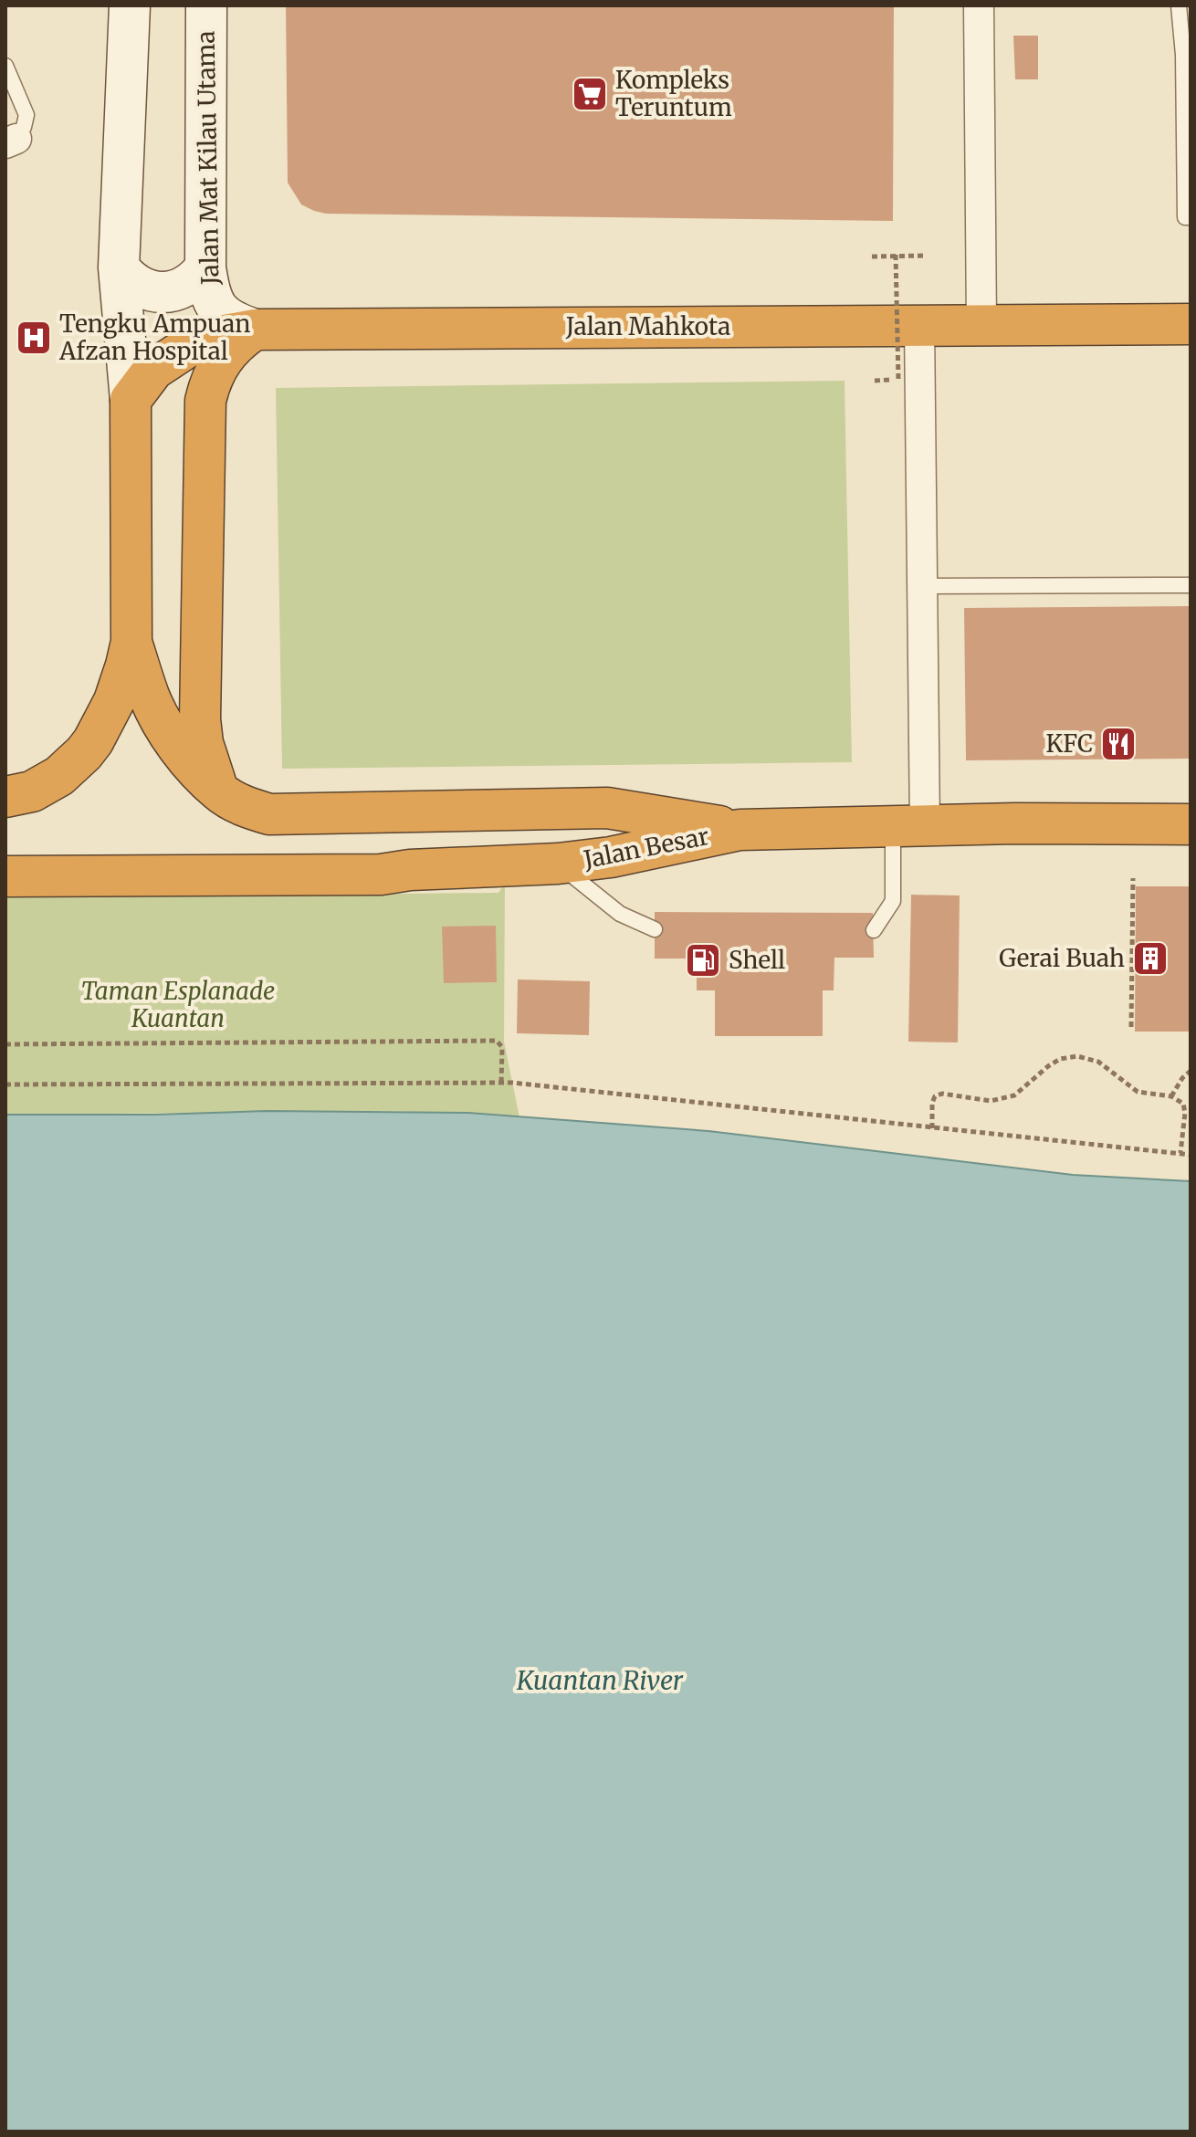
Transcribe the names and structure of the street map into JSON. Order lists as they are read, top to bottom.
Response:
{
  "streets": {
    "highway": ["Jalan Mahkota", "Jalan Besar"],
    "street": ["Jalan Mat Kilau Utama"]
  },
  "crossings": [
    ["Jalan Mat Kilau Utama", "Jalan Mahkota"]
  ],
  "water": ["Kuantan River"],
  "parks": ["Taman Esplanade Kuantan"],
  "places": {
    "supermarket": ["Kompleks Teruntum"],
    "hospital": ["Tengku Ampuan Afzan Hospital"],
    "restaurant": ["KFC"],
    "building": ["Gerai Buah"],
    "fuel station": ["Shell"]
  }
}
